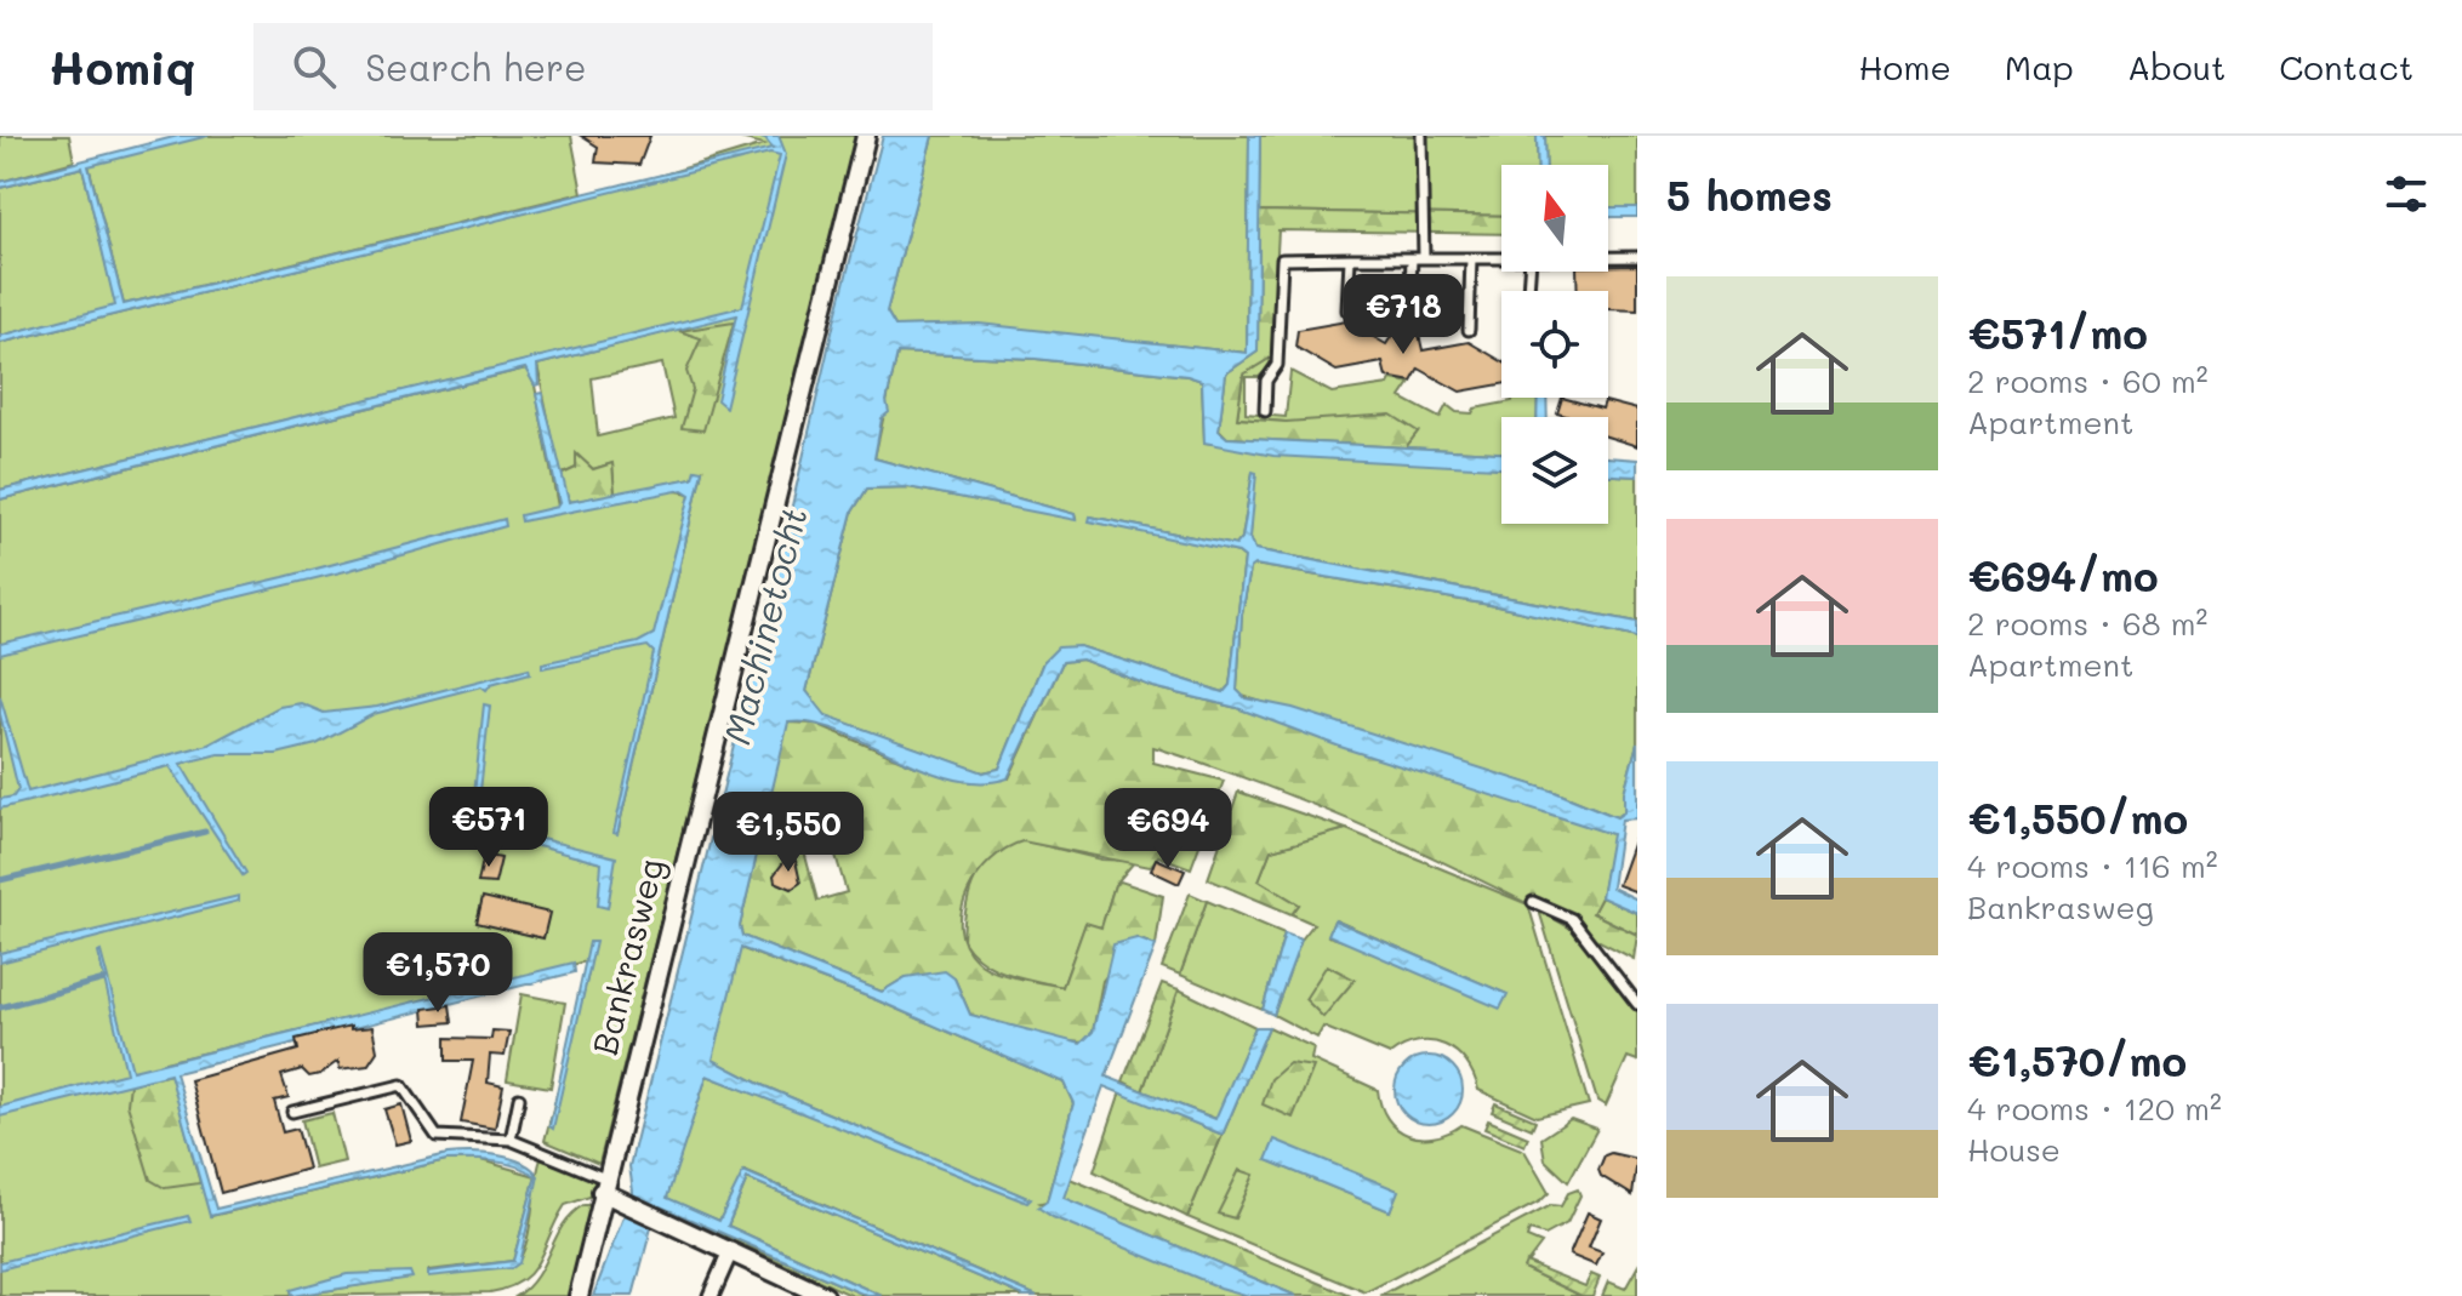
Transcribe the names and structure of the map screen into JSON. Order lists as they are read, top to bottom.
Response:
{
  "streets": {
    "street": ["Bankrasweg"]
  },
  "water": ["Machinetocht"],
  "north": "top",
  "page": {
    "header": "Homiq",
    "search": "Search here",
    "nav": [
      "Home",
      "Map",
      "About",
      "Contact"
    ],
    "heading": "5 homes",
    "list": [
      {
        "name": "€571/mo",
        "note": "2 rooms · 60 m² · Apartment"
      },
      {
        "name": "€694/mo",
        "note": "2 rooms · 68 m² · Apartment"
      },
      {
        "name": "€1,550/mo",
        "note": "4 rooms · 116 m² · Bankrasweg"
      },
      {
        "name": "€1,570/mo",
        "note": "4 rooms · 120 m² · House"
      }
    ],
    "price": [
      "€718",
      "€571",
      "€694",
      "€1,550",
      "€1,570"
    ]
  }
}
